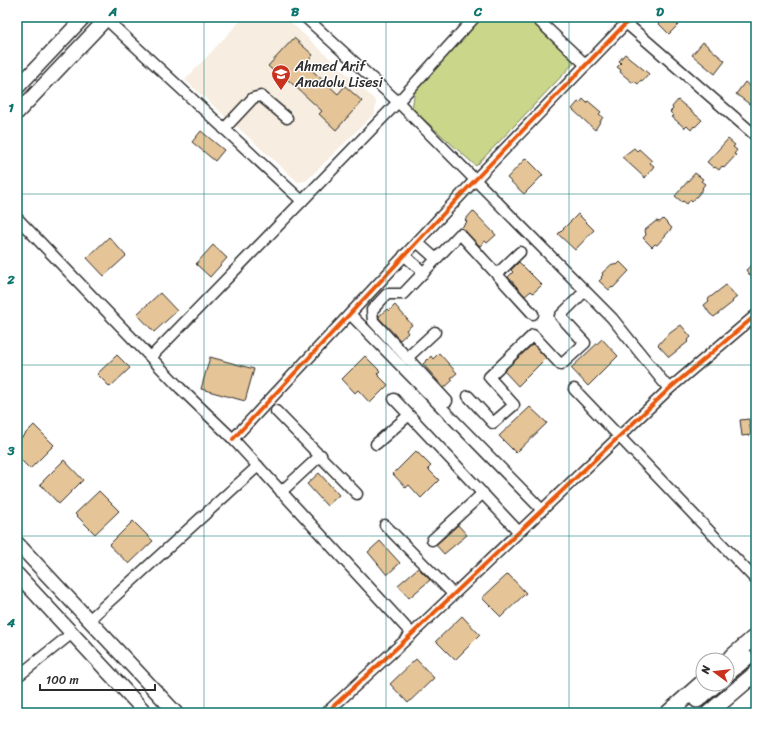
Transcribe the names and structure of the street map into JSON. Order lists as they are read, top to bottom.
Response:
{
  "places": {
    "school or university": ["Ahmed Arif Anadolu Lisesi"]
  },
  "scale_bar": "100 m",
  "north": "left",
  "grid": {
    "columns": [
      "A",
      "B",
      "C",
      "D"
    ],
    "rows": [
      "1",
      "2",
      "3",
      "4"
    ]
  }
}
